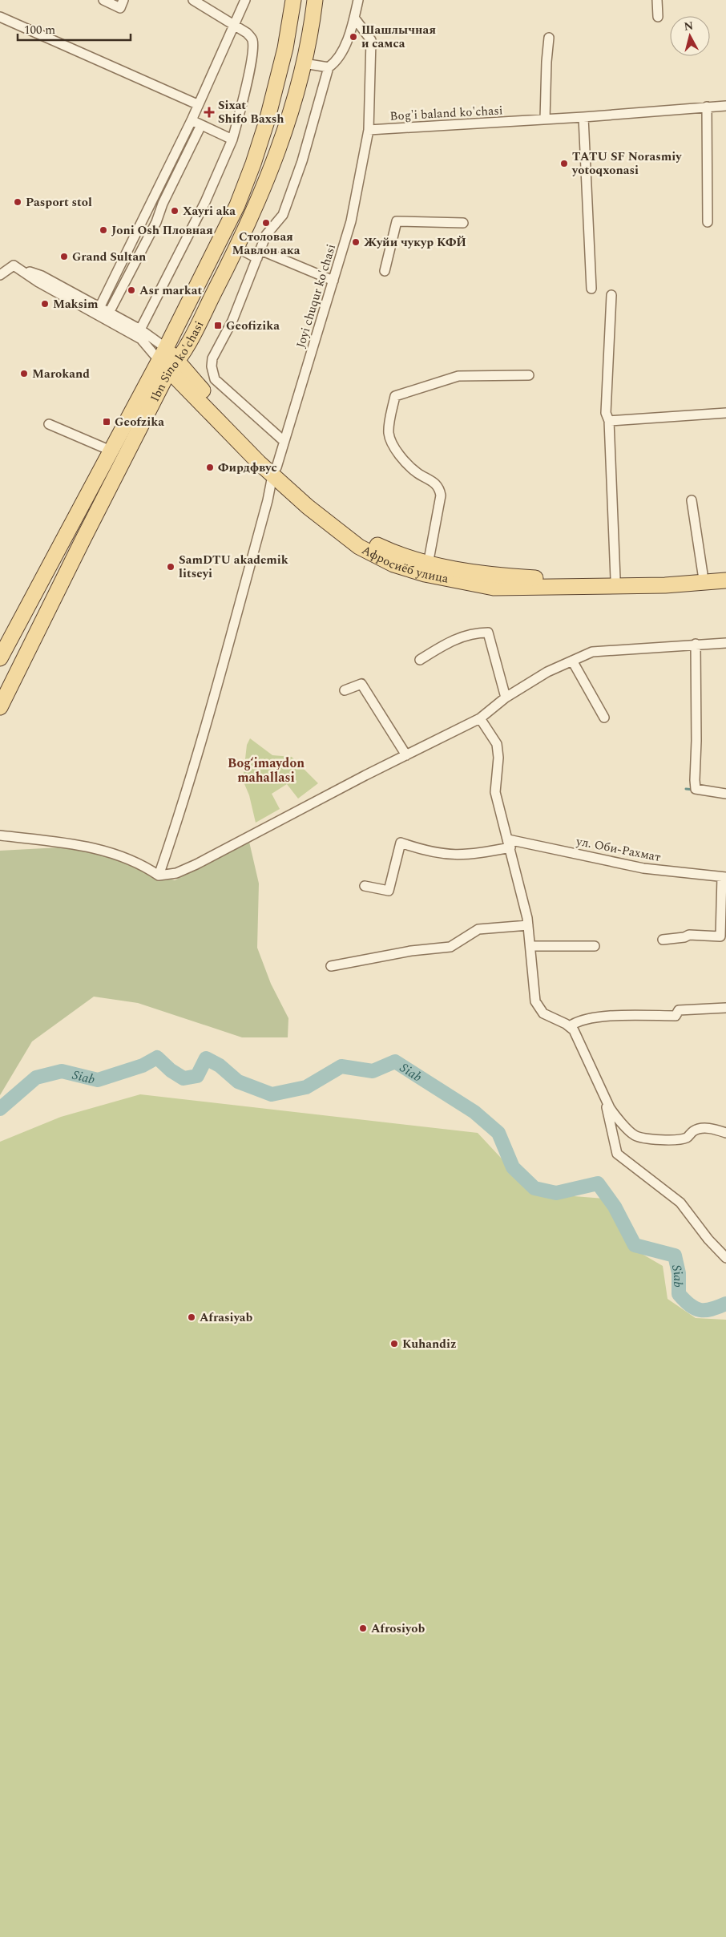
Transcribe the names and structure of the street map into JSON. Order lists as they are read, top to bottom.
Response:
{
  "streets": {
    "main road": ["Ibn Sino ko'chasi", "Афросиёб улица"],
    "street": ["Bog'i baland ko'chasi", "Joyi chuqur ko'chasi", "ул. Оби-Рахмат"]
  },
  "crossings": [
    ["Bog'i baland ko'chasi", "Joyi chuqur ko'chasi"],
    ["Joyi chuqur ko'chasi", "Афросиёб улица"],
    ["Ibn Sino ko'chasi", "Афросиёб улица"]
  ],
  "districts": ["Bog‘imaydon mahallasi"],
  "water": ["Siab"],
  "places": {
    "other": [
      "Шашлычная и самса",
      "TATU SF Norasmiy yotoqxonasi",
      "Pasport stol",
      "Xayri aka",
      "Столовая Мавлон ака",
      "Joni Osh Пловная",
      "Жуйи чукур КФЙ",
      "Grand Sultan",
      "Asr markat",
      "Maksim",
      "Marokand",
      "Фирдфвус",
      "SamDTU akademik litseyi",
      "Afrasiyab",
      "Kuhandiz",
      "Afrosiyob"
    ],
    "health": ["Sixat Shifo Baxsh"],
    "transit": ["Geofizika", "Geofzika"]
  },
  "scale_bar": "100 m",
  "north": "top"
}
